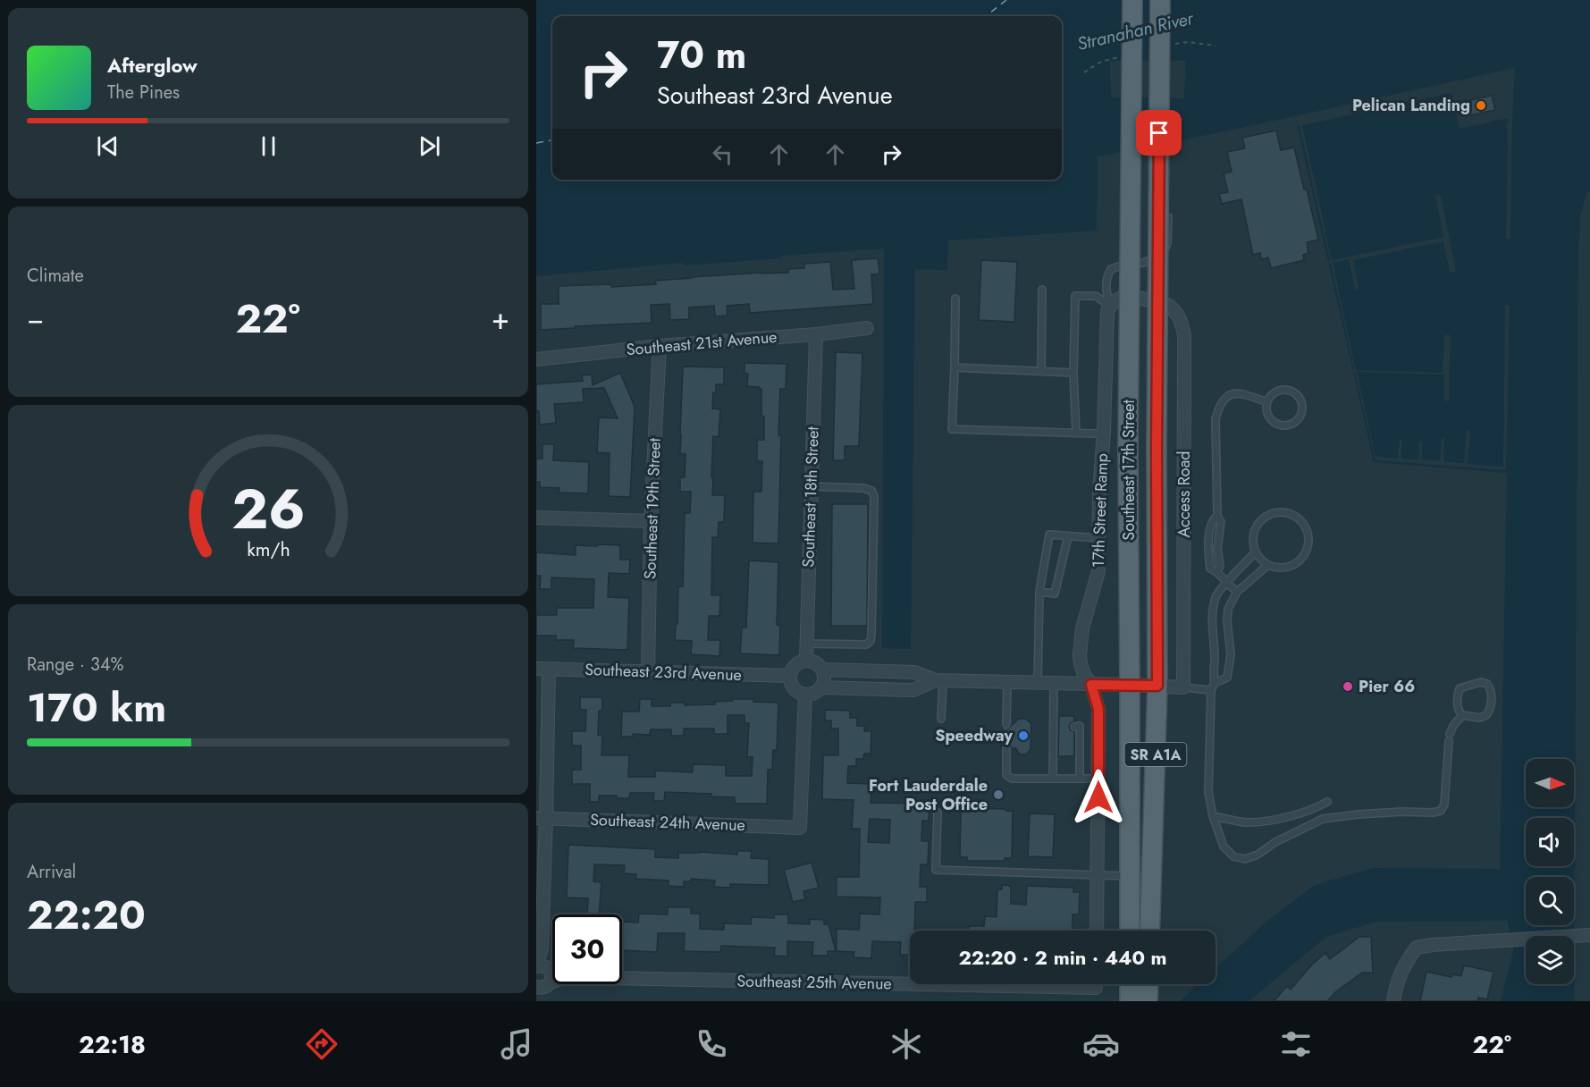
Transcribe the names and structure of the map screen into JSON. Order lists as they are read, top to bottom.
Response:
{
  "streets": {
    "main road": ["Southeast 17th Street", "SR A1A"],
    "street": [
      "Southeast 21st Avenue",
      "Access Road",
      "Southeast 18th Street",
      "Southeast 19th Street",
      "17th Street Ramp",
      "Southeast 23rd Avenue",
      "Southeast 24th Avenue",
      "Southeast 25th Avenue"
    ]
  },
  "crossings": [
    ["Southeast 21st Avenue", "Southeast 18th Street"],
    ["Southeast 21st Avenue", "Southeast 19th Street"],
    ["Access Road", "17th Street Ramp"],
    ["Southeast 18th Street", "Southeast 23rd Avenue"],
    ["Southeast 18th Street", "Southeast 24th Avenue"],
    ["Southeast 19th Street", "Southeast 23rd Avenue"],
    ["Southeast 23rd Avenue", "Southeast 24th Avenue"]
  ],
  "water": ["Stranahan River"],
  "places": [
    "Pelican Landing",
    "Pier 66",
    "Speedway",
    "Fort Lauderdale Post Office"
  ],
  "north": "right",
  "page": {
    "turn": ["70 m", "Southeast 23rd Avenue"],
    "song": ["Afterglow", "The Pines"],
    "tile": [
      "Climate",
      ["Range · 34%", "170 km"],
      ["Arrival", "22:20"]
    ],
    "heat": ["−", "22°", "+"],
    "limit": "30",
    "trip": "22:20 · 2 min · 440 m",
    "tabs": ["22:18", "22°"],
    "gauge": ["26", "km/h"]
  }
}
